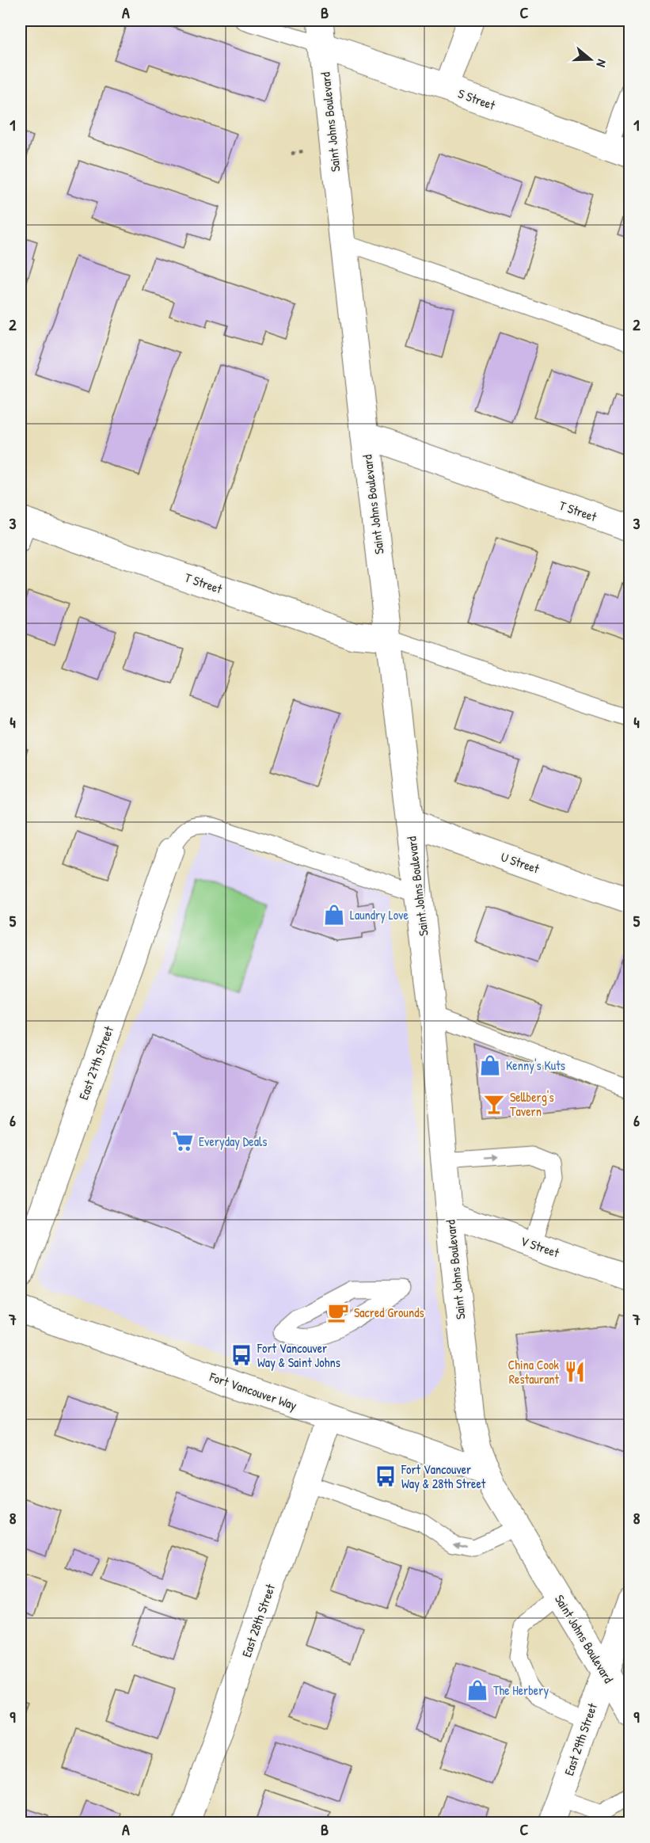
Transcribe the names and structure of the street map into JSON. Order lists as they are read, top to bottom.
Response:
{
  "streets": {
    "street": [
      "S Street",
      "Saint Johns Boulevard",
      "T Street",
      "U Street",
      "East 27th Street",
      "V Street",
      "Fort Vancouver Way",
      "East 28th Street",
      "East 29th Street"
    ]
  },
  "crossings": [
    ["S Street", "Saint Johns Boulevard"],
    ["Saint Johns Boulevard", "T Street"],
    ["Saint Johns Boulevard", "U Street"],
    ["Saint Johns Boulevard", "V Street"],
    ["Saint Johns Boulevard", "Fort Vancouver Way"],
    ["Saint Johns Boulevard", "East 29th Street"],
    ["Fort Vancouver Way", "East 28th Street"]
  ],
  "places": {
    "shop": ["Laundry Love", "Kenny's Kuts", "The Herbery"],
    "bar": ["Sellberg's Tavern"],
    "supermarket": ["Everyday Deals"],
    "cafe": ["Sacred Grounds"],
    "bus stop": ["Fort Vancouver Way & Saint Johns", "Fort Vancouver Way & 28th Street"],
    "restaurant": ["China Cook Restaurant"]
  },
  "north": "right",
  "grid": {
    "columns": ["A", "B", "C"],
    "rows": [
      "1",
      "2",
      "3",
      "4",
      "5",
      "6",
      "7",
      "8",
      "9"
    ]
  }
}
